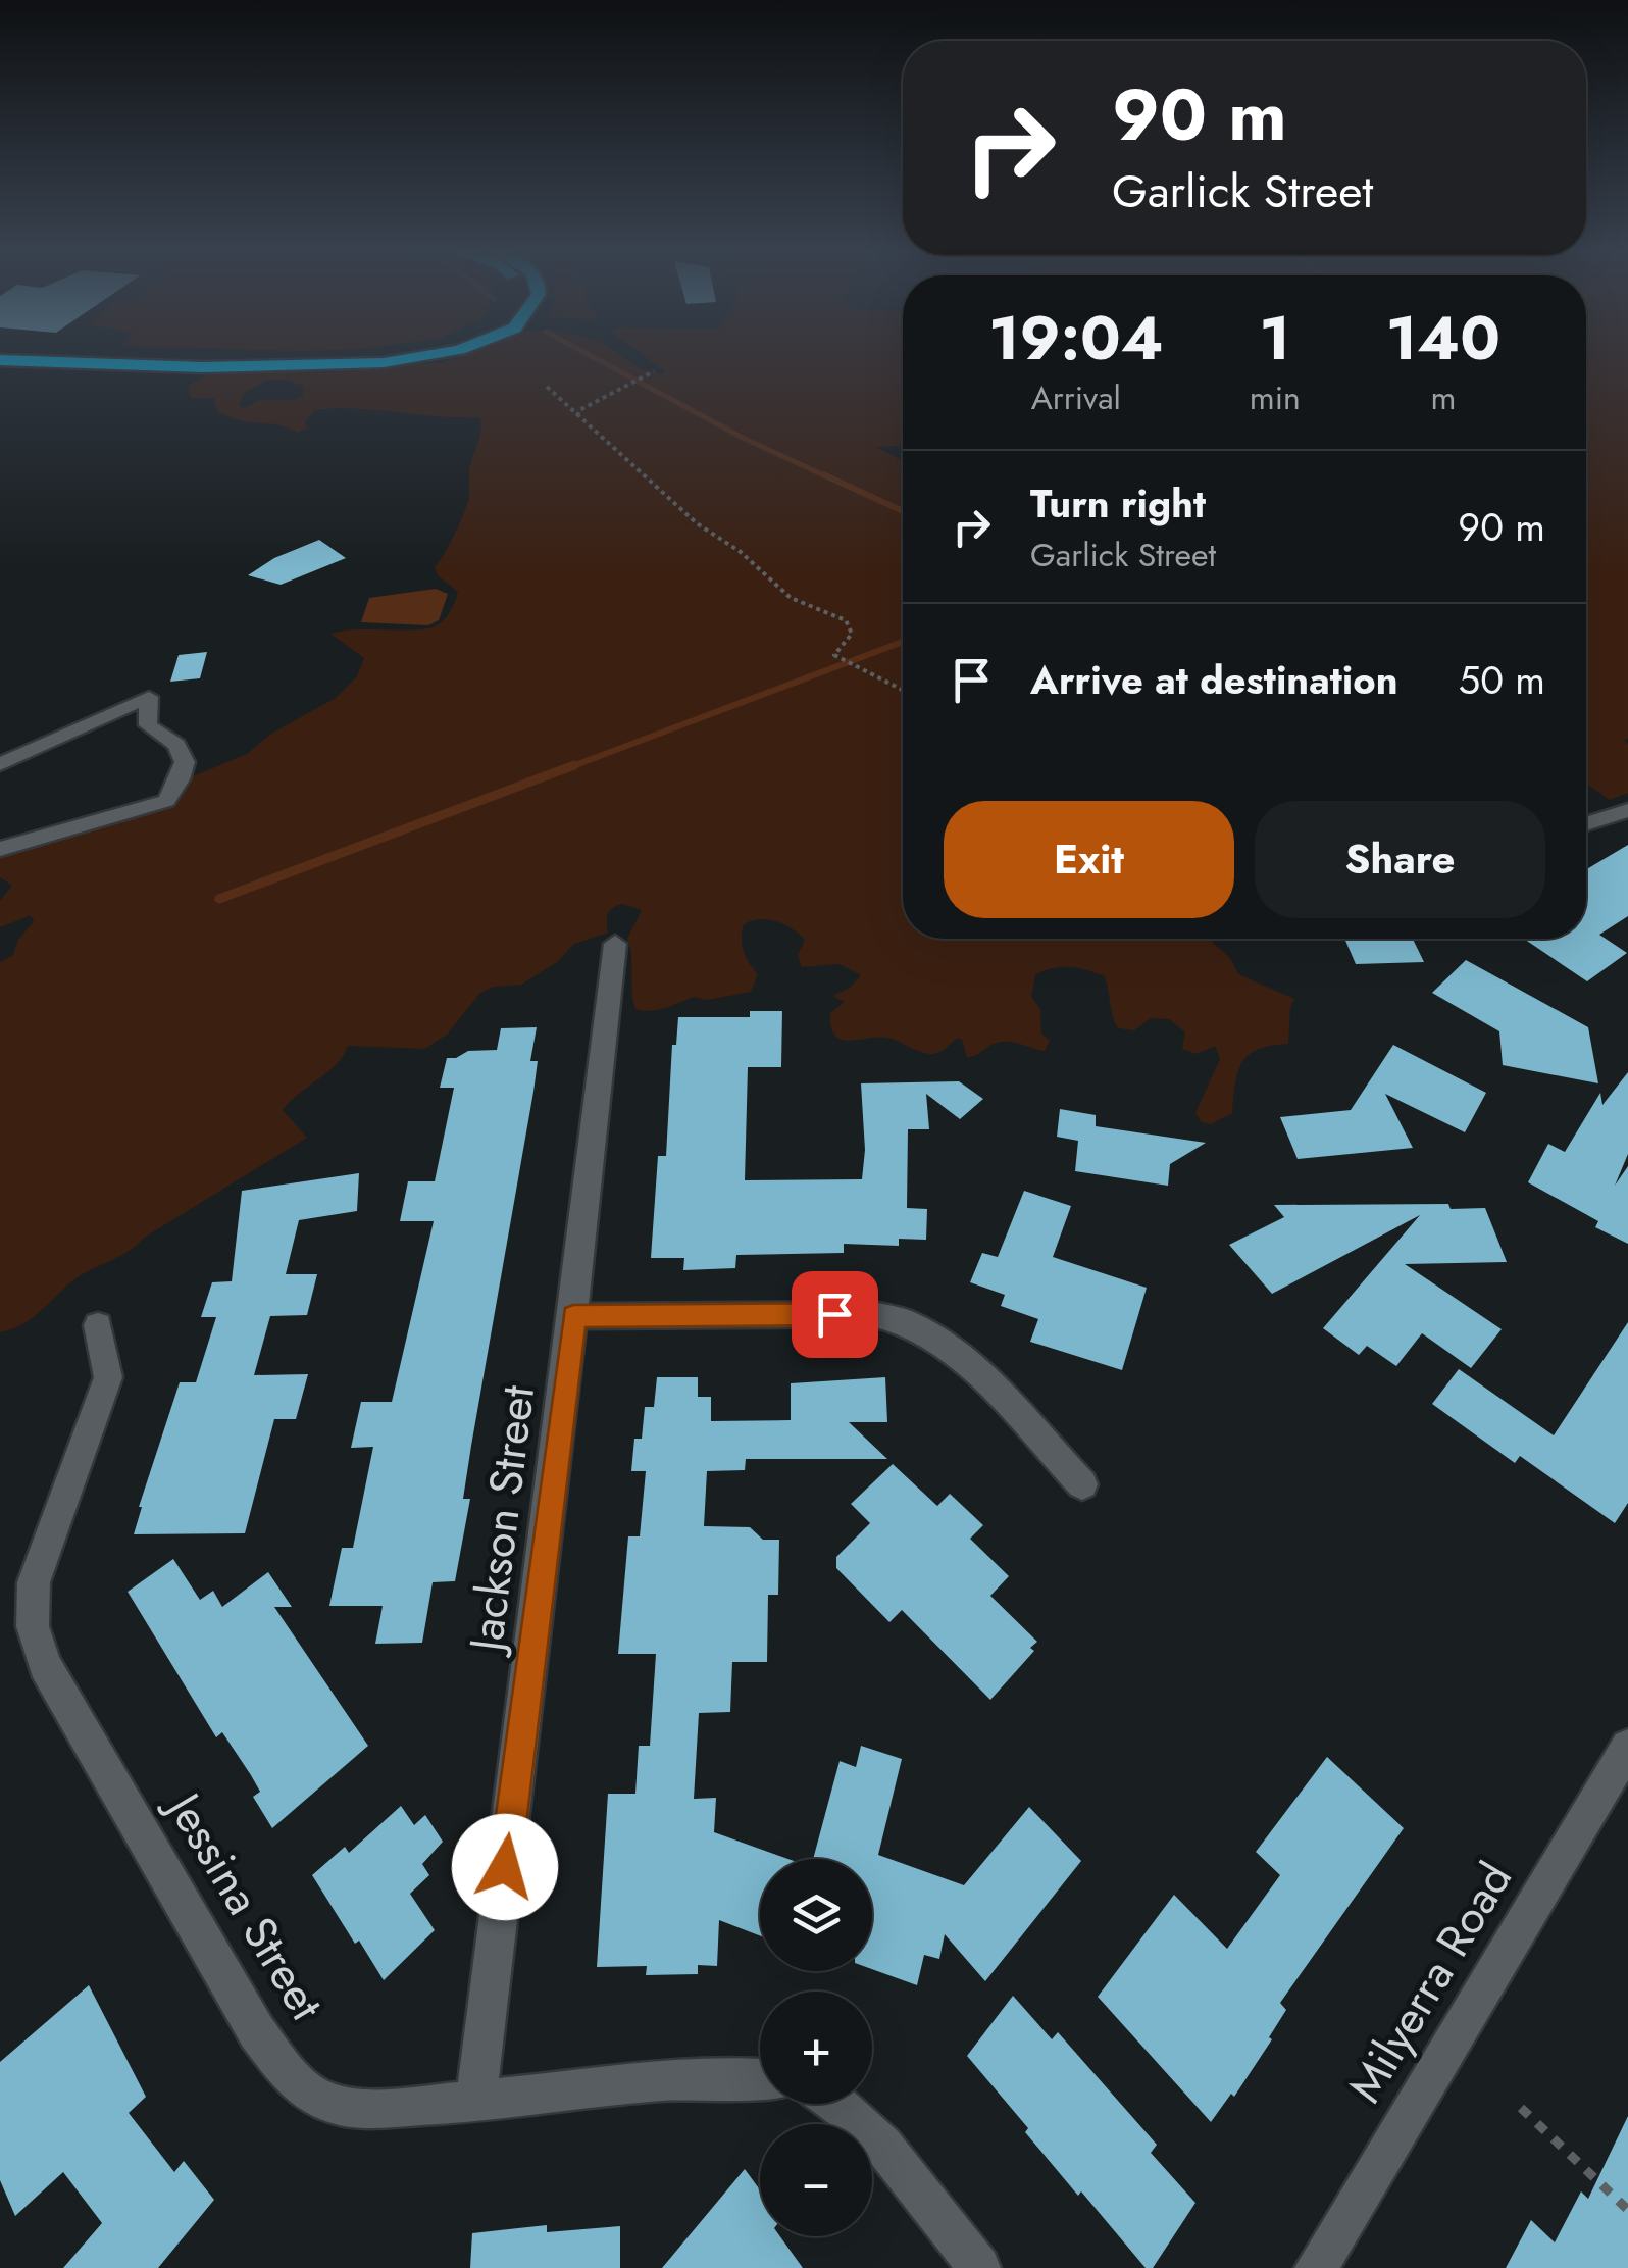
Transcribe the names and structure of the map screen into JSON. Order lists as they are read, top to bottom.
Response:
{
  "streets": {
    "street": ["Jackson Street", "Jessina Street", "Milyerra Road"]
  },
  "crossings": [
    ["Jackson Street", "Jessina Street"]
  ],
  "page": {
    "turn": ["90 m", "Garlick Street"],
    "eta": [
      "19:04",
      "Arrival",
      "1",
      "min",
      "140",
      "m"
    ],
    "list": [
      {
        "name": "Turn right",
        "note": "Garlick Street",
        "value": "90 m"
      },
      {
        "name": "Arrive at destination",
        "value": "50 m"
      }
    ],
    "buttons": ["Exit", "Share"],
    "map_buttons": ["+", "−"]
  }
}
